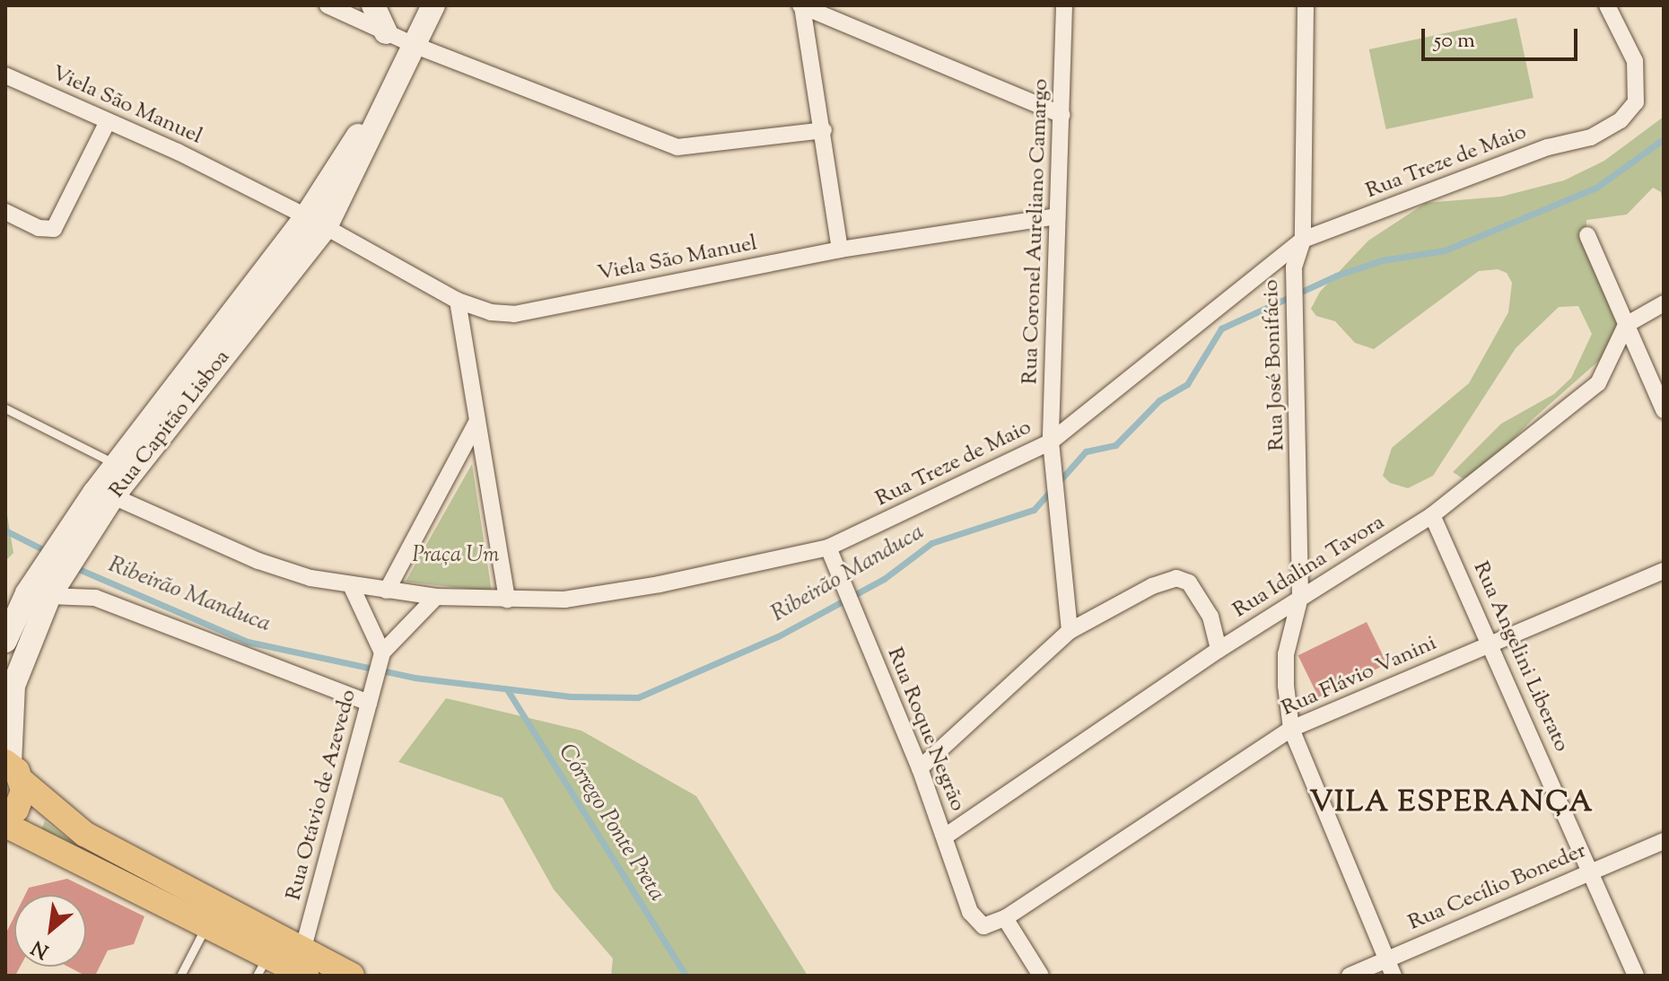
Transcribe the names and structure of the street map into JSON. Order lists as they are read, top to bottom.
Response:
{
  "streets": {
    "street": [
      "Viela São Manuel",
      "Rua Treze de Maio",
      "Rua Coronel Aureliano Camargo",
      "Rua José Bonifácio",
      "Rua Capitão Lisboa",
      "Rua Idalina Tavora",
      "Rua Angelini Liberato",
      "Rua Flávio Vanini",
      "Rua Roque Negrão",
      "Rua Otávio de Azevedo",
      "Rua Cecílio Boneder"
    ]
  },
  "crossings": [
    ["Viela São Manuel", "Rua Coronel Aureliano Camargo"],
    ["Viela São Manuel", "Rua Capitão Lisboa"],
    ["Rua Treze de Maio", "Rua Coronel Aureliano Camargo"],
    ["Rua Treze de Maio", "Rua José Bonifácio"],
    ["Rua Treze de Maio", "Rua Capitão Lisboa"],
    ["Rua Treze de Maio", "Rua Roque Negrão"],
    ["Rua José Bonifácio", "Rua Idalina Tavora"],
    ["Rua José Bonifácio", "Rua Flávio Vanini"],
    ["Rua José Bonifácio", "Rua Cecílio Boneder"],
    ["Rua Idalina Tavora", "Rua Angelini Liberato"],
    ["Rua Idalina Tavora", "Rua Roque Negrão"],
    ["Rua Angelini Liberato", "Rua Flávio Vanini"],
    ["Rua Angelini Liberato", "Rua Cecílio Boneder"],
    ["Rua Flávio Vanini", "Rua Roque Negrão"]
  ],
  "districts": ["VILA ESPERANÇA"],
  "water": ["Ribeirão Manduca", "Córrego Ponte Preta"],
  "parks": ["Praça Um"],
  "scale_bar": "50 m",
  "north": "bottom left"
}
